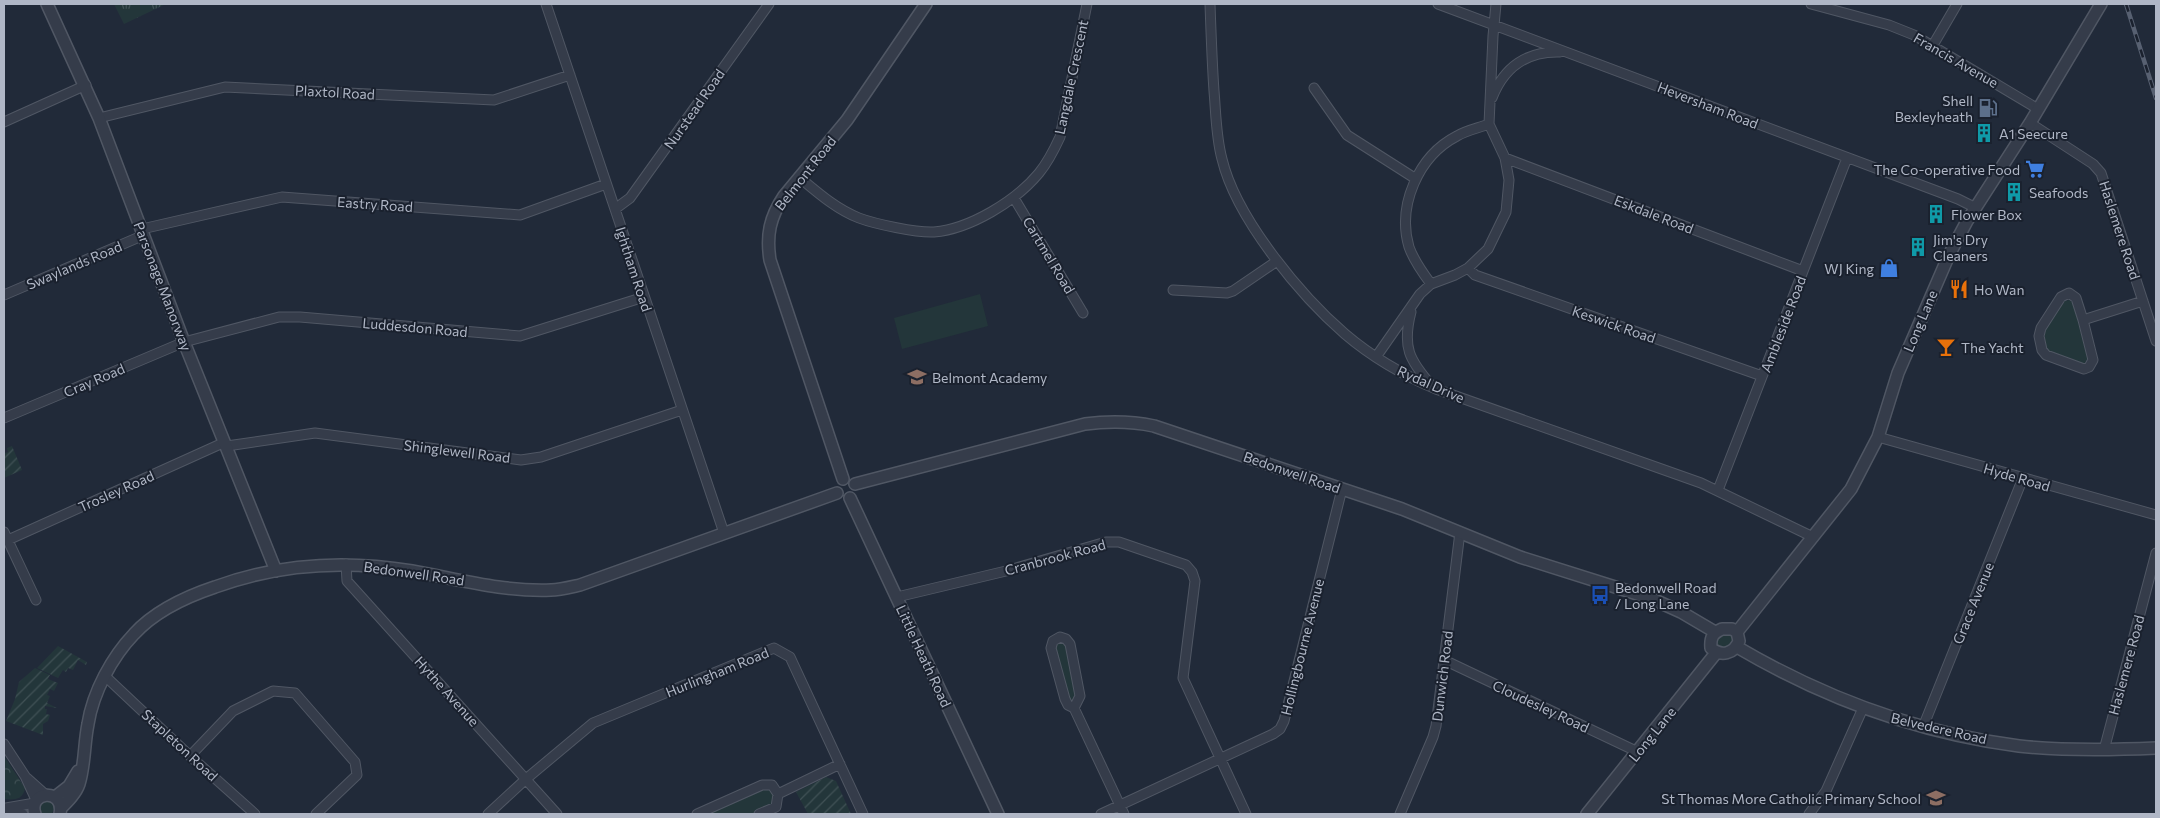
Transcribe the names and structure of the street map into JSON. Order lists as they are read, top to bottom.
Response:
{
  "streets": {
    "street": [
      "Francis Avenue",
      "Langdale Crescent",
      "Plaxtol Road",
      "Heversham Road",
      "Nurstead Road",
      "Belmont Road",
      "Eastry Road",
      "Eskdale Road",
      "Haslemere Road",
      "Cartmel Road",
      "Swaylands Road",
      "Ightham Road",
      "Parsonage Manorway",
      "Long Lane",
      "Keswick Road",
      "Ambleside Road",
      "Luddesdon Road",
      "Cray Road",
      "Rydal Drive",
      "Shinglewell Road",
      "Bedonwell Road",
      "Hyde Road",
      "Trosley Road",
      "Cranbrook Road",
      "Grace Avenue",
      "Hollingbourne Avenue",
      "Little Heath Road",
      "Hurlingham Road",
      "Dunwich Road",
      "Hythe Avenue",
      "Cloudesley Road",
      "Belvedere Road",
      "Stapleton Road"
    ]
  },
  "crossings": [
    ["Francis Avenue", "Long Lane"],
    ["Langdale Crescent", "Belmont Road"],
    ["Langdale Crescent", "Cartmel Road"],
    ["Plaxtol Road", "Ightham Road"],
    ["Plaxtol Road", "Parsonage Manorway"],
    ["Heversham Road", "Long Lane"],
    ["Heversham Road", "Ambleside Road"],
    ["Nurstead Road", "Ightham Road"],
    ["Belmont Road", "Bedonwell Road"],
    ["Belmont Road", "Little Heath Road"],
    ["Eastry Road", "Swaylands Road"],
    ["Eastry Road", "Ightham Road"],
    ["Eastry Road", "Parsonage Manorway"],
    ["Eskdale Road", "Keswick Road"],
    ["Eskdale Road", "Ambleside Road"],
    ["Haslemere Road", "Long Lane"],
    ["Haslemere Road", "Belvedere Road"],
    ["Swaylands Road", "Parsonage Manorway"],
    ["Ightham Road", "Luddesdon Road"],
    ["Ightham Road", "Shinglewell Road"],
    ["Ightham Road", "Bedonwell Road"],
    ["Parsonage Manorway", "Luddesdon Road"],
    ["Parsonage Manorway", "Cray Road"],
    ["Parsonage Manorway", "Shinglewell Road"],
    ["Parsonage Manorway", "Bedonwell Road"],
    ["Parsonage Manorway", "Trosley Road"],
    ["Long Lane", "Rydal Drive"],
    ["Long Lane", "Bedonwell Road"],
    ["Long Lane", "Hyde Road"],
    ["Long Lane", "Cloudesley Road"],
    ["Long Lane", "Belvedere Road"],
    ["Keswick Road", "Ambleside Road"],
    ["Ambleside Road", "Rydal Drive"],
    ["Luddesdon Road", "Cray Road"],
    ["Shinglewell Road", "Trosley Road"],
    ["Bedonwell Road", "Hollingbourne Avenue"],
    ["Bedonwell Road", "Little Heath Road"],
    ["Bedonwell Road", "Dunwich Road"],
    ["Bedonwell Road", "Hythe Avenue"],
    ["Bedonwell Road", "Belvedere Road"],
    ["Bedonwell Road", "Stapleton Road"],
    ["Hyde Road", "Grace Avenue"],
    ["Cranbrook Road", "Hollingbourne Avenue"],
    ["Cranbrook Road", "Little Heath Road"],
    ["Grace Avenue", "Belvedere Road"],
    ["Hurlingham Road", "Hythe Avenue"],
    ["Dunwich Road", "Cloudesley Road"]
  ],
  "places": {
    "fuel station": ["Shell Bexleyheath"],
    "building": [
      "A1 Seecure",
      "Seafoods",
      "Flower Box",
      "Jim's Dry Cleaners"
    ],
    "supermarket": ["The Co-operative Food"],
    "shop": ["WJ King"],
    "restaurant": ["Ho Wan"],
    "bar": ["The Yacht"],
    "school or university": ["Belmont Academy", "St Thomas More Catholic Primary School"],
    "bus stop": ["Bedonwell Road / Long Lane"]
  }
}
